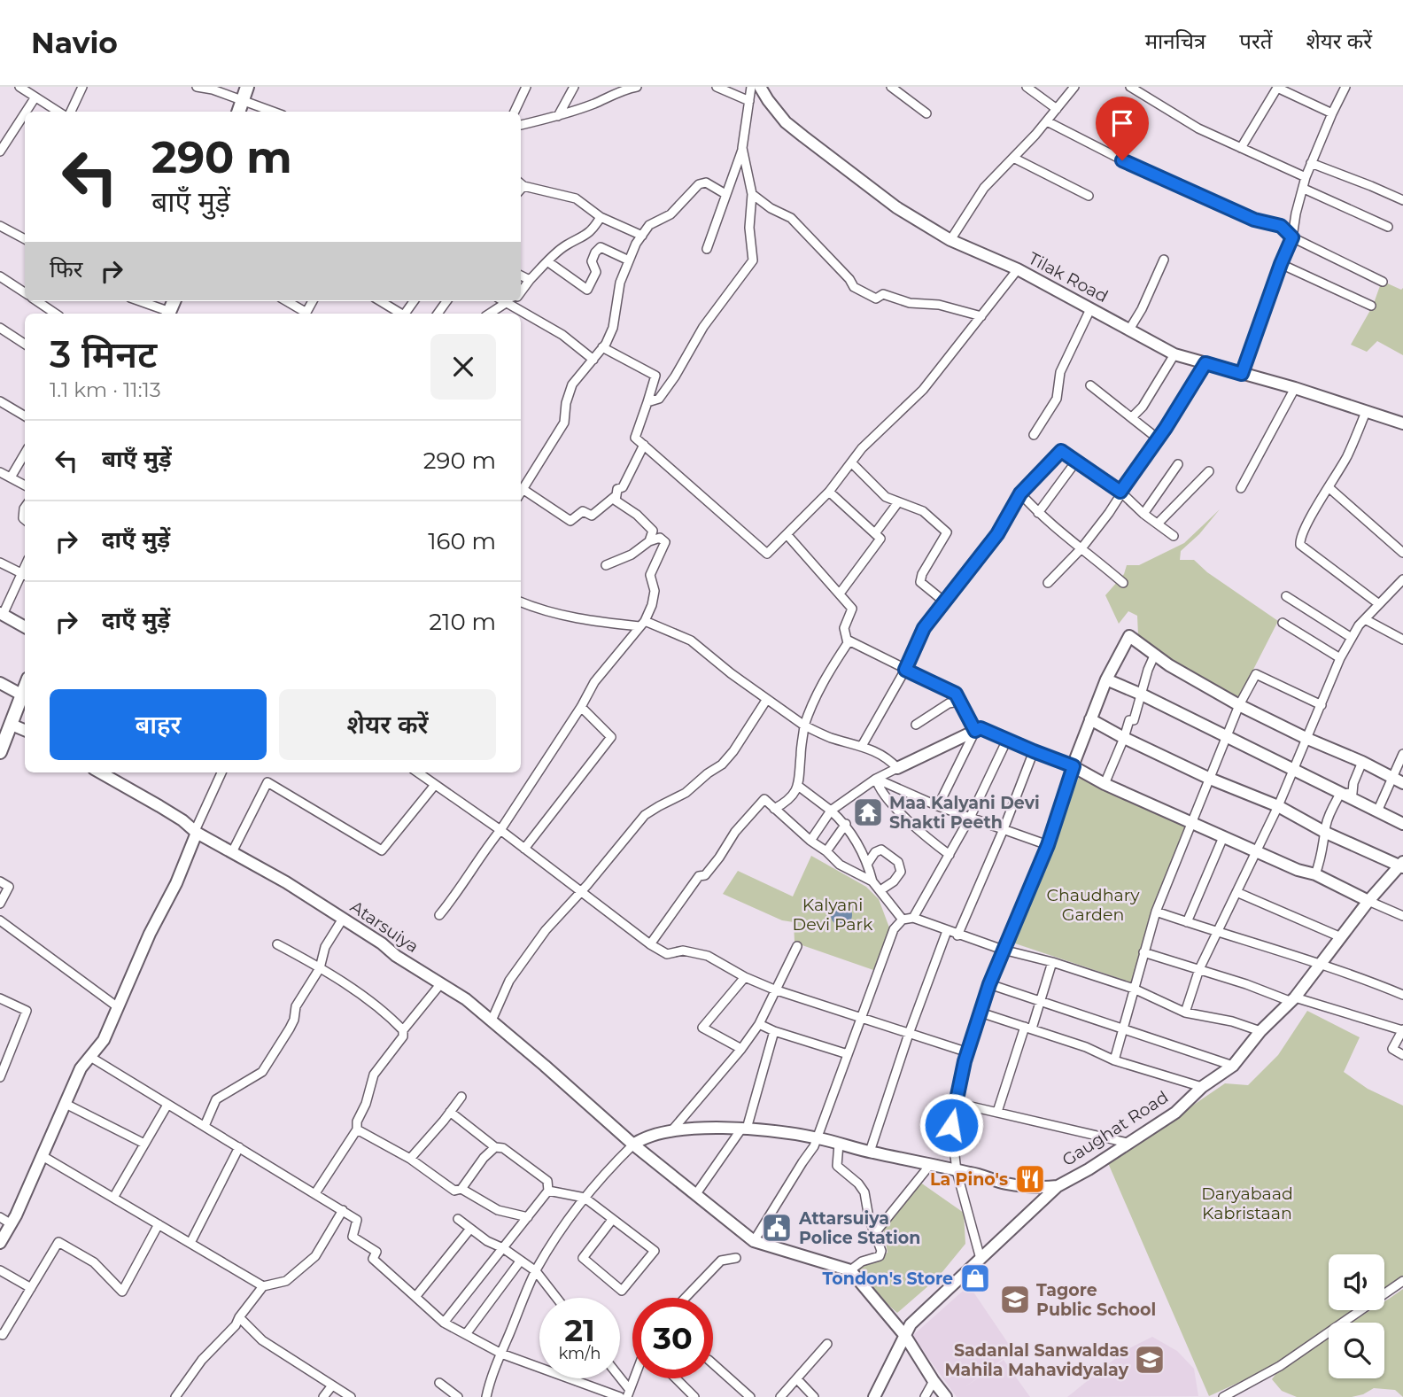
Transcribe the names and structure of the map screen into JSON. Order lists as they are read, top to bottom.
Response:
{
  "streets": {
    "street": ["Tilak Road", "Atarsuiya", "Gaughat Road"]
  },
  "parks": ["Chaudhary Garden", "Kalyani Devi Park", "Daryabaad Kabristaan"],
  "places": {
    "temple": ["Maa Kalyani Devi Shakti Peeth"],
    "restaurant": ["La Pino's"],
    "public building": ["Attarsuiya Police Station"],
    "shop": ["Tondon's Store"],
    "school or university": ["Tagore Public School", "Sadanlal Sanwaldas Mahila Mahavidyalay"]
  },
  "page": {
    "header": "Navio",
    "nav": ["मानचित्र", "परतें", "शेयर करें"],
    "turn": ["290 m", "बाएँ मुड़ें"],
    "then": "फिर",
    "heading": ["3 मिनट", "1.1 km · 11:13"],
    "list": [
      {
        "name": "बाएँ मुड़ें",
        "value": "290 m"
      },
      {
        "name": "दाएँ मुड़ें",
        "value": "160 m"
      },
      {
        "name": "दाएँ मुड़ें",
        "value": "210 m"
      }
    ],
    "buttons": ["बाहर", "शेयर करें"],
    "speed": "21 km/h",
    "limit": "30"
  }
}
